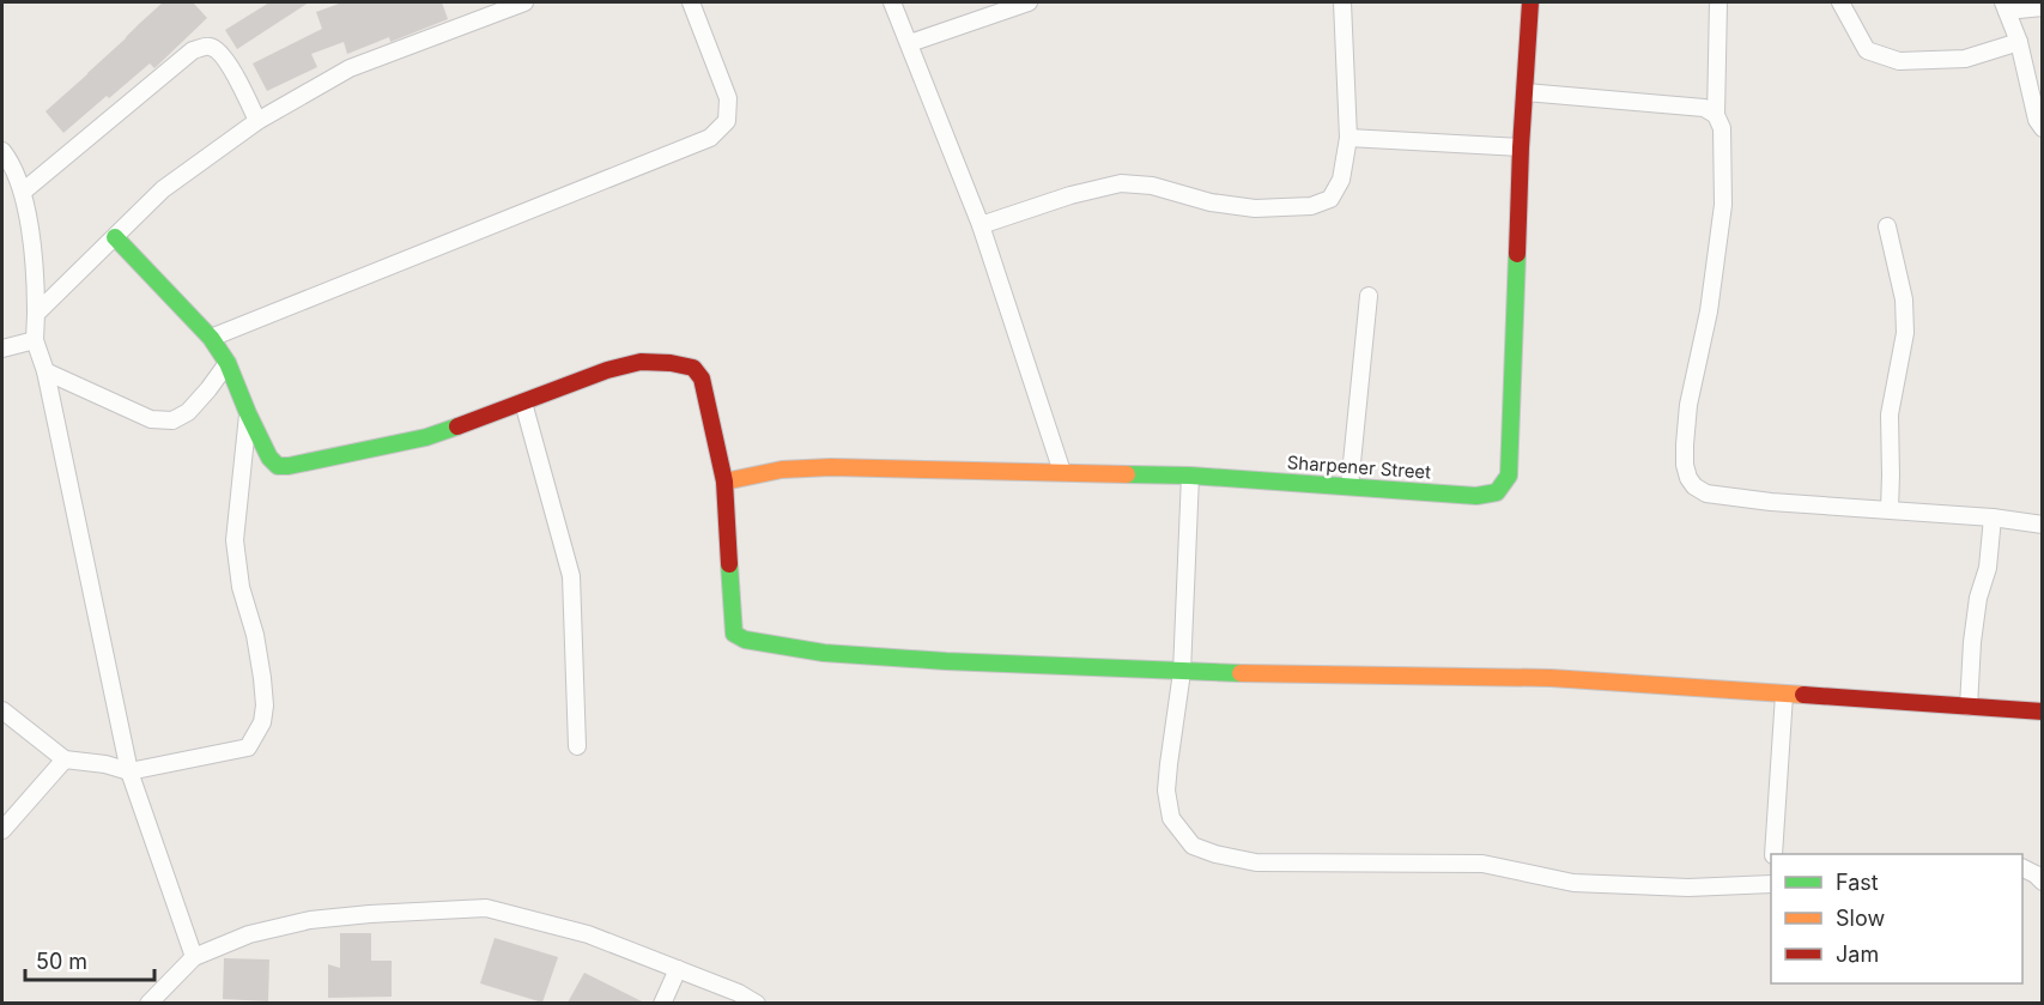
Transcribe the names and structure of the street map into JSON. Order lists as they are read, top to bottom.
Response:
{
  "streets": {
    "street": ["Sharpener Street"]
  },
  "legend": ["Fast", "Slow", "Jam"],
  "scale_bar": "50 m"
}
